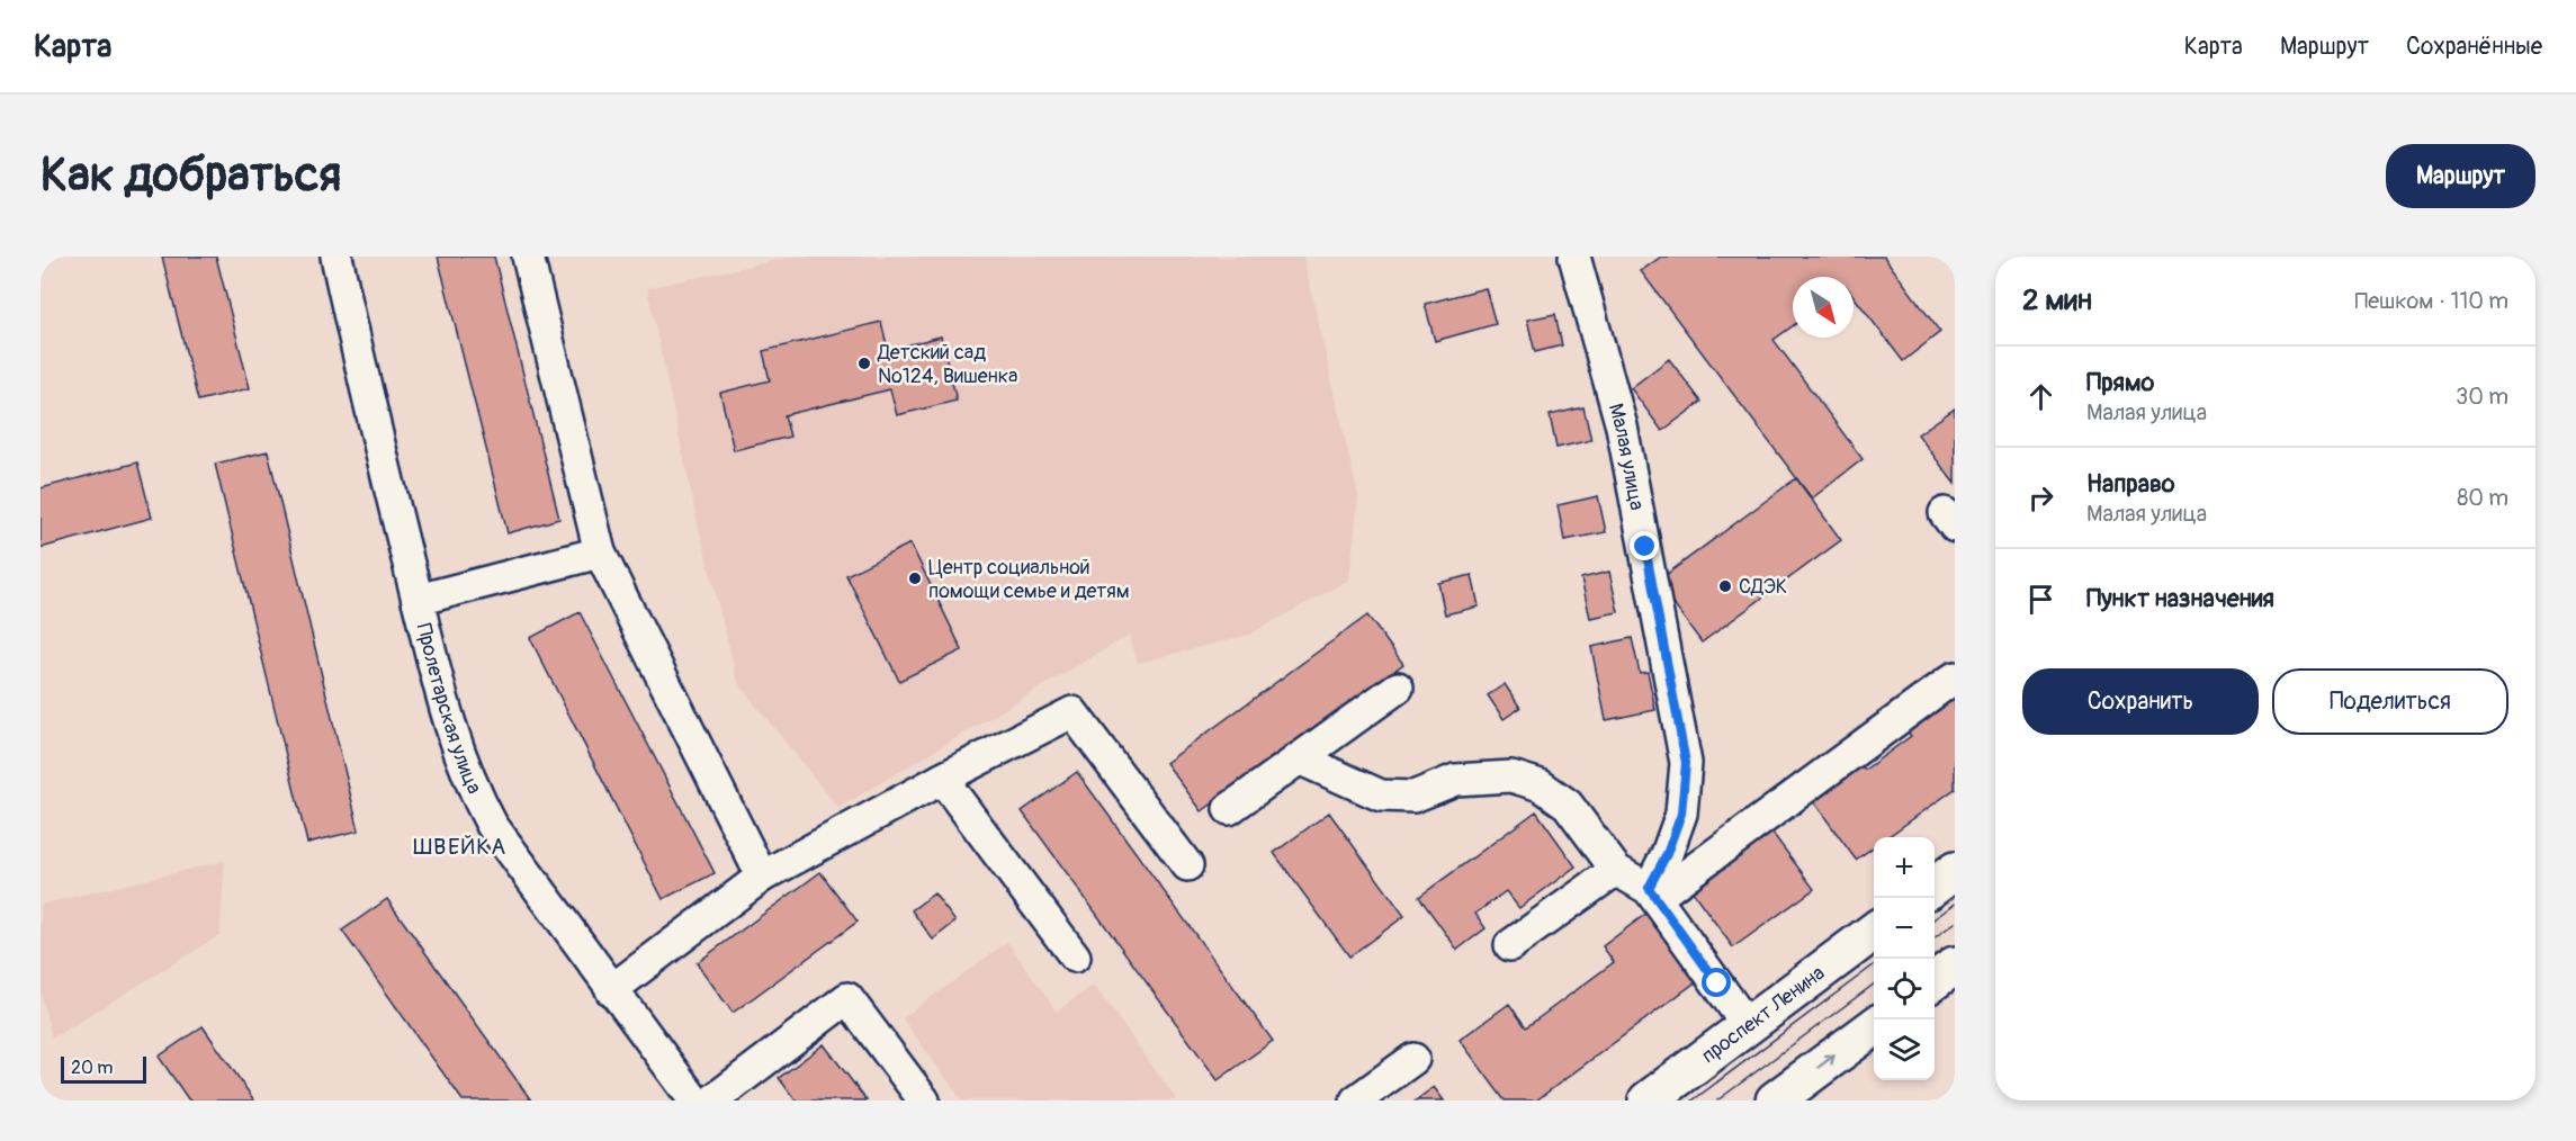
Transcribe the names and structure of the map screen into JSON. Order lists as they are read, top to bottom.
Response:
{
  "streets": {
    "main road": ["проспект Ленина"],
    "street": ["Малая улица", "Пролетарская улица"]
  },
  "districts": ["ШВЕЙКА"],
  "places": ["Детский сад №124, Вишенка", "Центр социальной помощи семье и детям", "СДЭК"],
  "scale_bar": "20 m",
  "north": "bottom right",
  "page": {
    "header": "Карта",
    "nav": ["Карта", "Маршрут", "Сохранённые"],
    "buttons": [
      "Маршрут",
      ["Сохранить", "Поделиться"]
    ],
    "title": "Как добраться",
    "heading": ["2 мин", "Пешком · 110 m"],
    "list": [
      ["Прямо", "Малая улица", "30 m"],
      ["Направо", "Малая улица", "80 m"],
      "Пункт назначения"
    ],
    "map_buttons": ["+", "−"],
    "scale": "20 m"
  }
}
